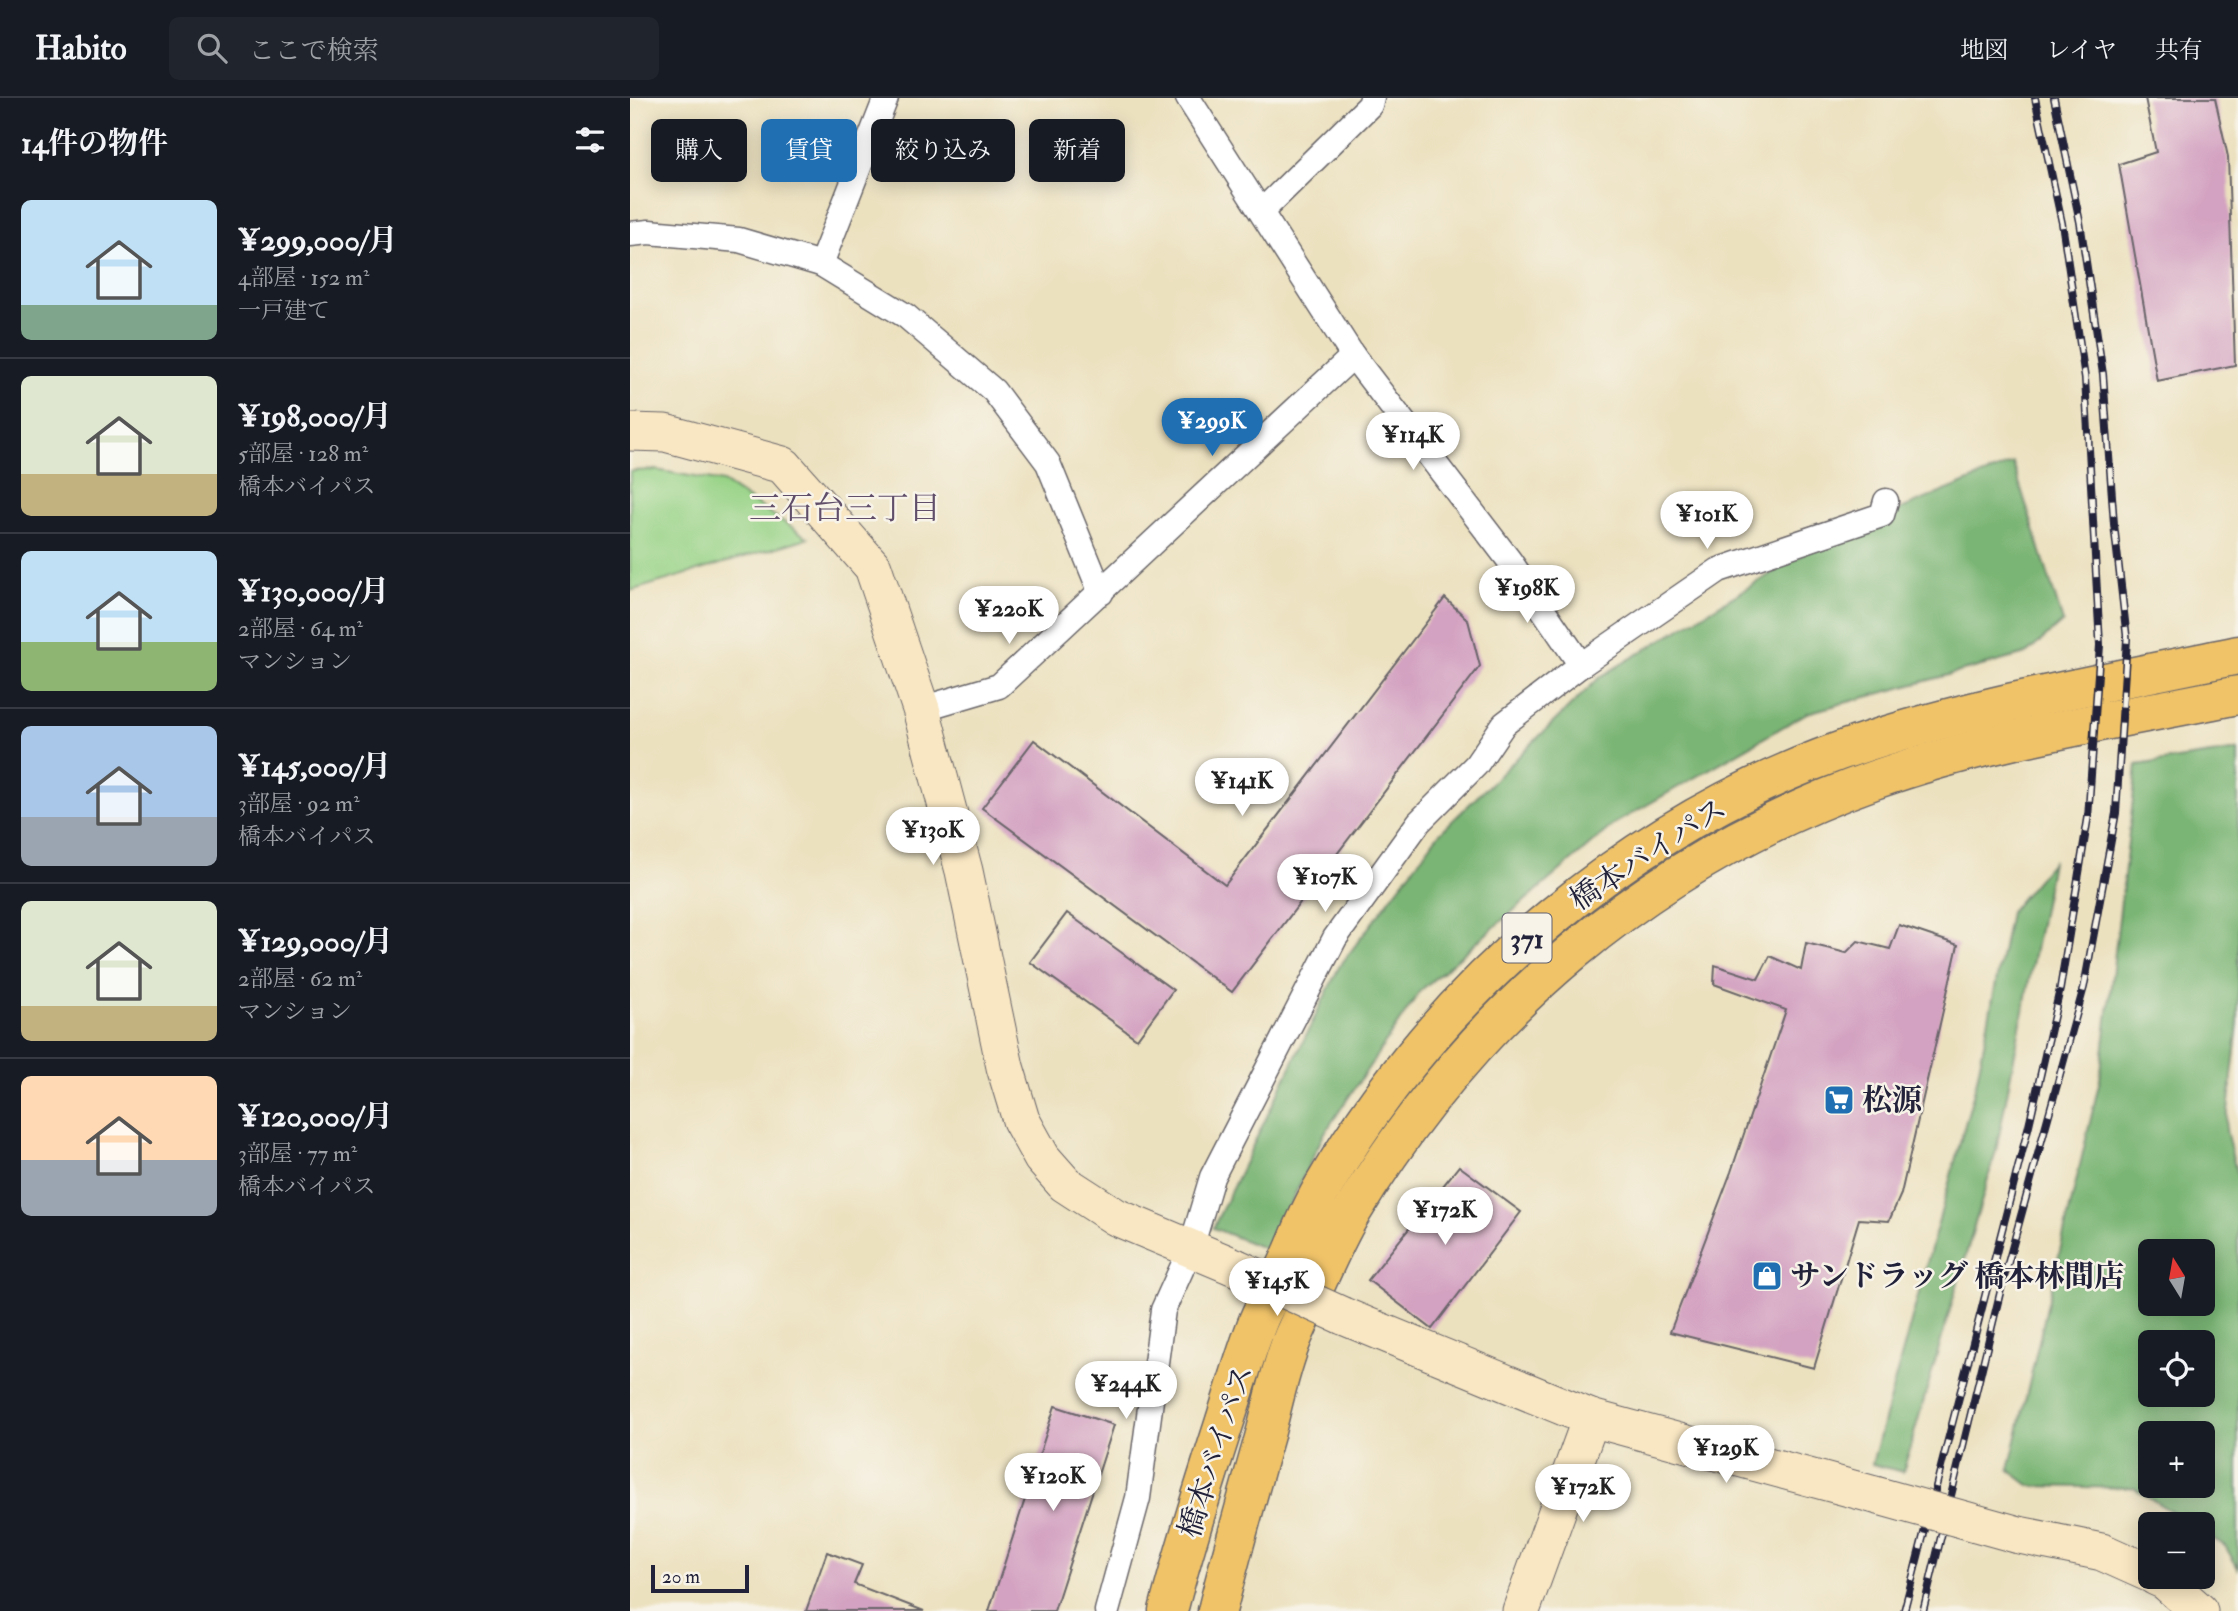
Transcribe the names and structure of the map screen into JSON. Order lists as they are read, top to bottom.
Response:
{
  "streets": {
    "highway": ["橋本バイパス", "371"]
  },
  "districts": ["三石台三丁目"],
  "places": {
    "supermarket": ["松源"],
    "shop": ["サンドラッグ 橋本林間店"]
  },
  "scale_bar": "20 m",
  "north": "top",
  "page": {
    "header": "Habito",
    "search": "ここで検索",
    "nav": ["地図", "レイヤ", "共有"],
    "heading": "14件の物件",
    "chip": [
      "購入",
      "賃貸",
      "絞り込み",
      "新着"
    ],
    "list": [
      {
        "name": "¥299,000/月",
        "note": "4部屋 · 152 m² · 一戸建て"
      },
      {
        "name": "¥198,000/月",
        "note": "5部屋 · 128 m² · 橋本バイパス"
      },
      {
        "name": "¥130,000/月",
        "note": "2部屋 · 64 m² · マンション"
      },
      {
        "name": "¥145,000/月",
        "note": "3部屋 · 92 m² · 橋本バイパス"
      },
      {
        "name": "¥129,000/月",
        "note": "2部屋 · 62 m² · マンション"
      },
      {
        "name": "¥120,000/月",
        "note": "3部屋 · 77 m² · 橋本バイパス"
      }
    ],
    "price": [
      "¥299K",
      "¥114K",
      "¥101K",
      "¥198K",
      "¥220K",
      "¥141K",
      "¥130K",
      "¥107K",
      "¥172K",
      "¥145K",
      "¥244K",
      "¥129K",
      "¥120K",
      "¥172K"
    ],
    "map_buttons": ["+", "−"],
    "scale": "20 m"
  }
}
